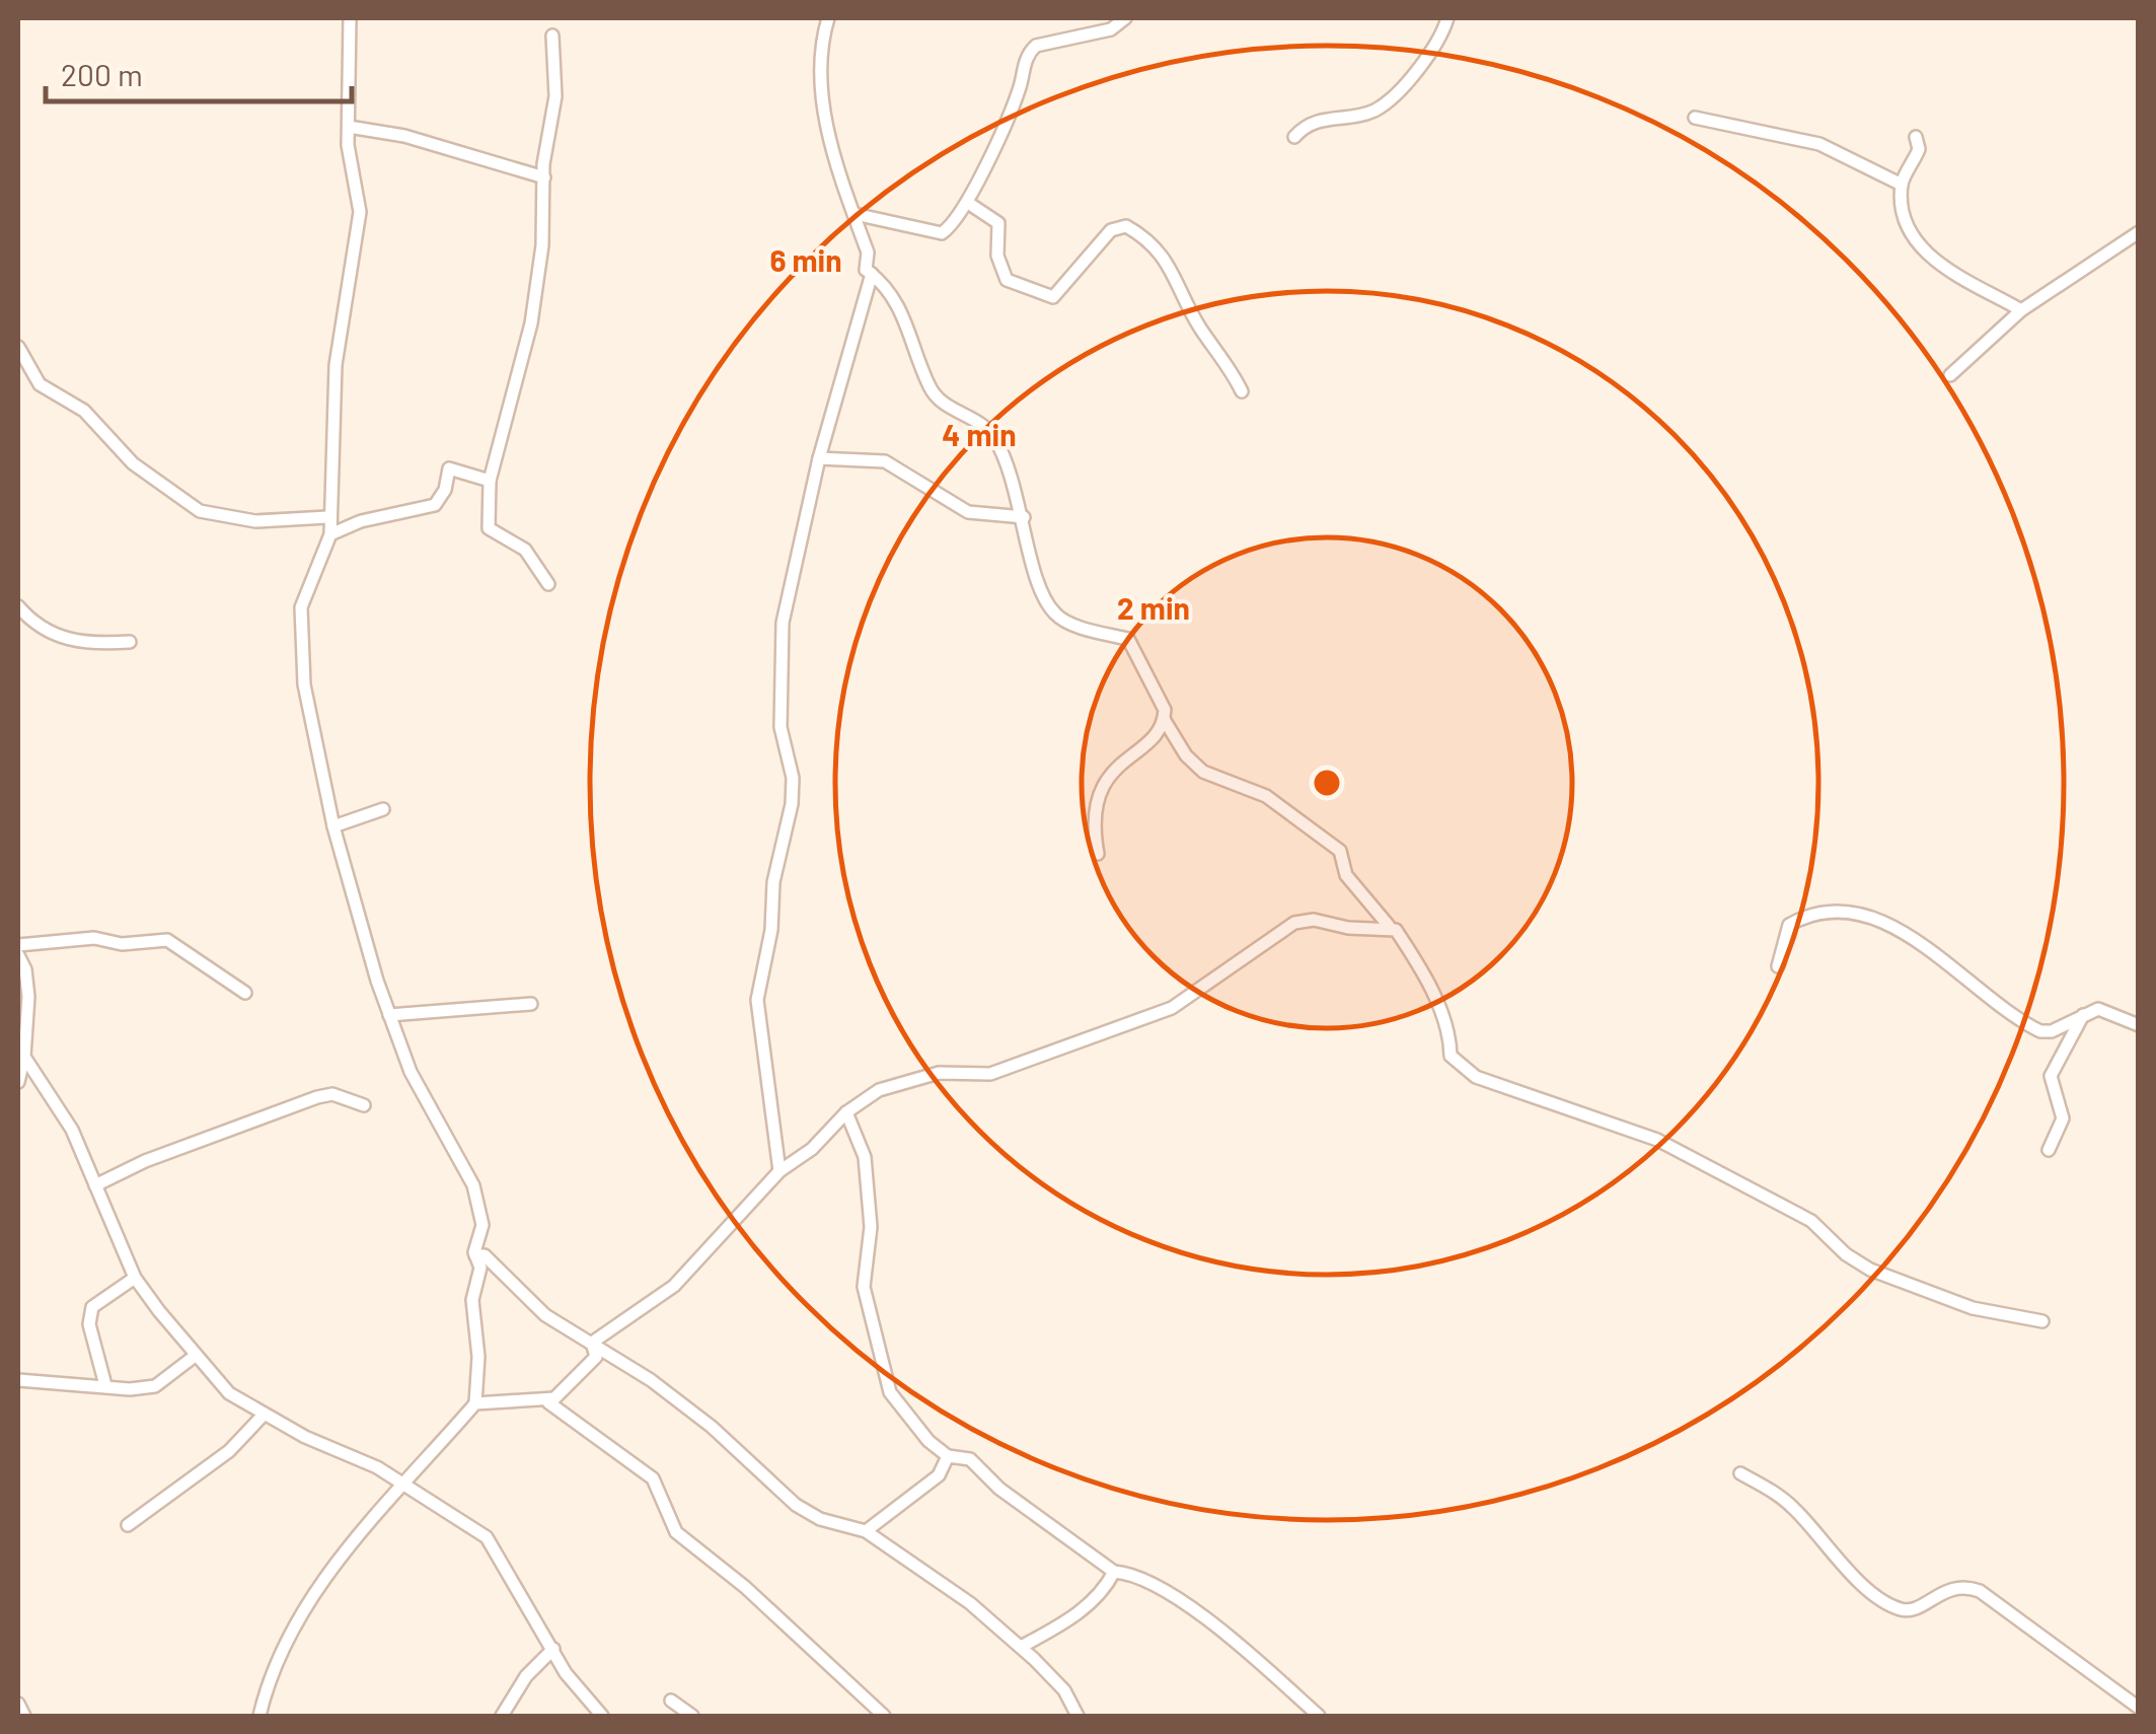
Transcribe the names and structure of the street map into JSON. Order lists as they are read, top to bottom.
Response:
{
  "scale_bar": "200 m",
  "rings": ["6 min", "4 min", "2 min"]
}
